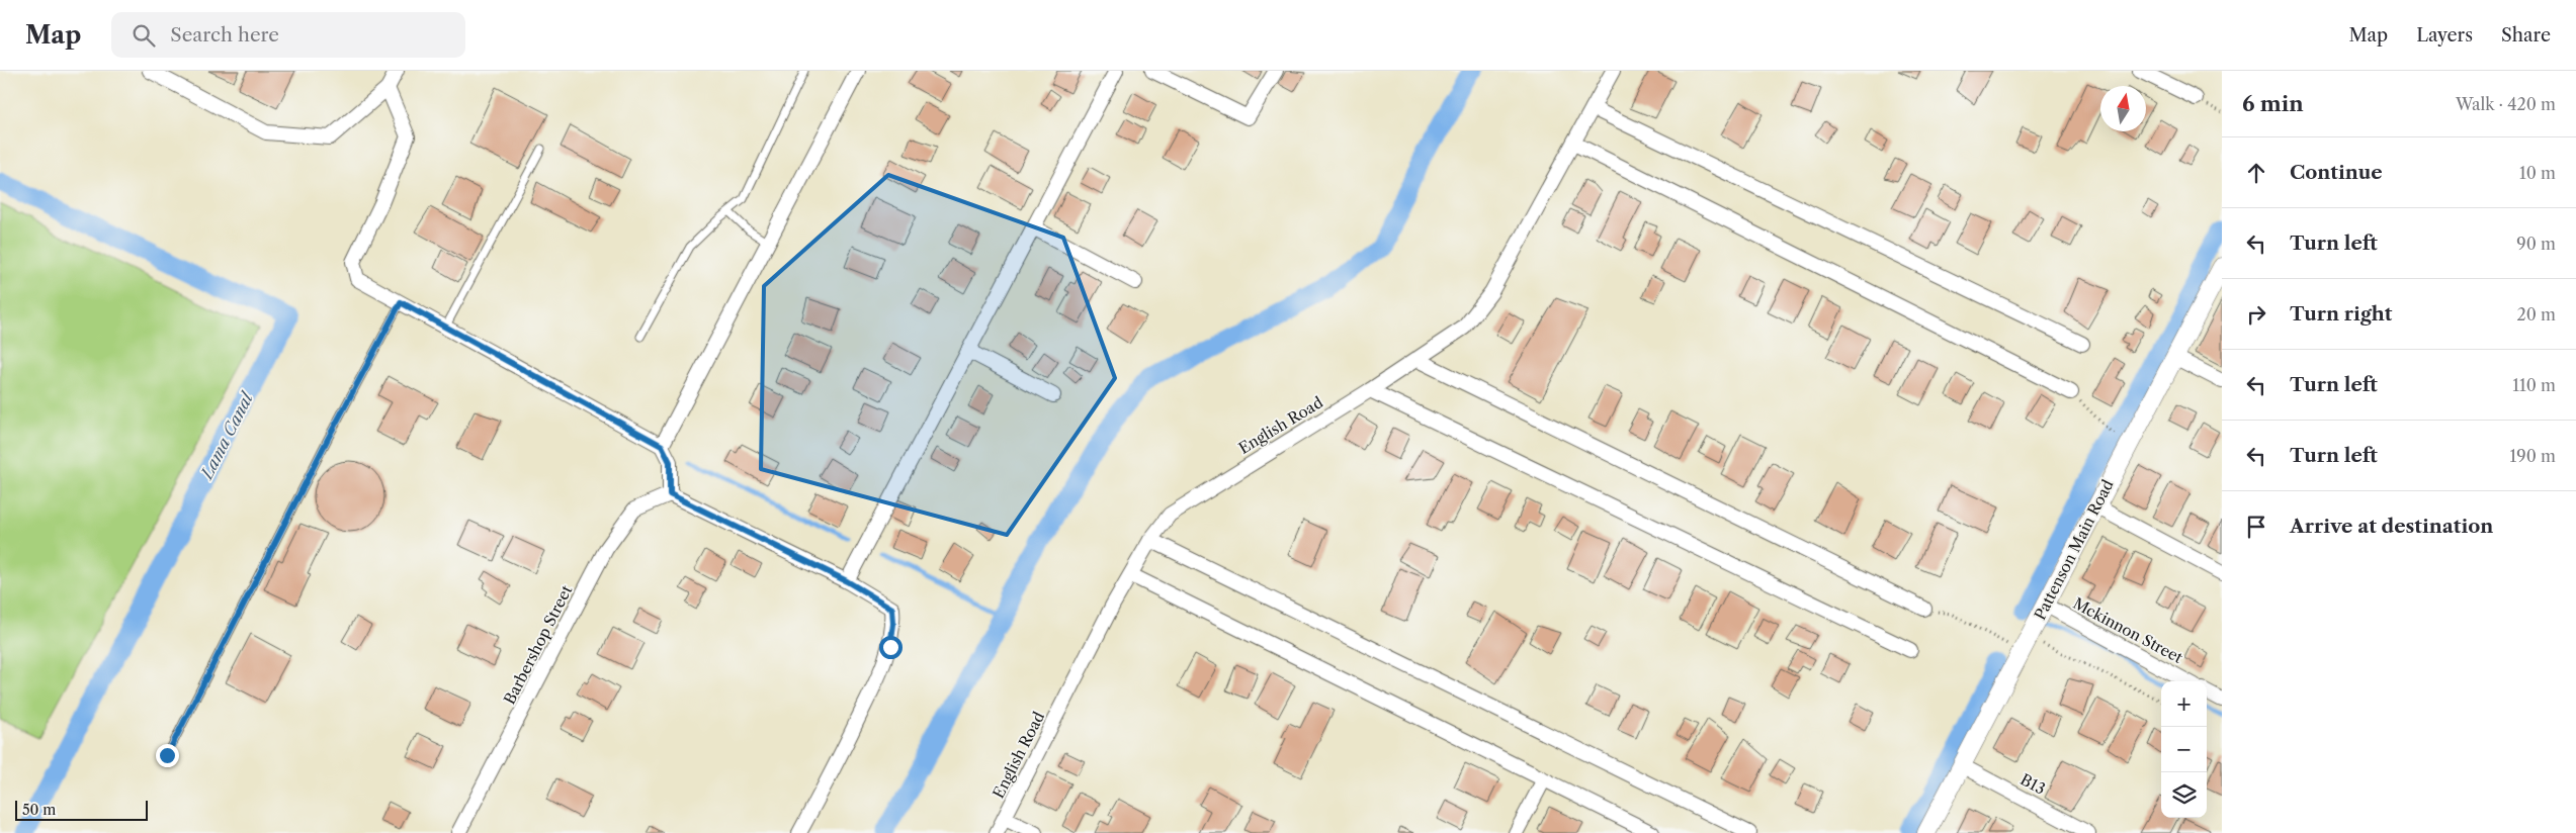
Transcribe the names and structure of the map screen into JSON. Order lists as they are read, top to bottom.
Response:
{
  "streets": {
    "street": [
      "English Road",
      "Pattenson Main Road",
      "Mckinnon Street",
      "Barbershop Street",
      "B13"
    ]
  },
  "crossings": [
    ["Pattenson Main Road", "Mckinnon Street"],
    ["Pattenson Main Road", "B13"]
  ],
  "water": ["Lama Canal"],
  "scale_bar": "50 m",
  "north": "top",
  "page": {
    "header": "Map",
    "search": "Search here",
    "nav": ["Map", "Layers", "Share"],
    "heading": ["6 min", "Walk · 420 m"],
    "list": [
      ["Continue", "10 m"],
      ["Turn left", "90 m"],
      ["Turn right", "20 m"],
      ["Turn left", "110 m"],
      ["Turn left", "190 m"],
      "Arrive at destination"
    ],
    "map_buttons": ["+", "−"],
    "scale": "50 m"
  }
}
